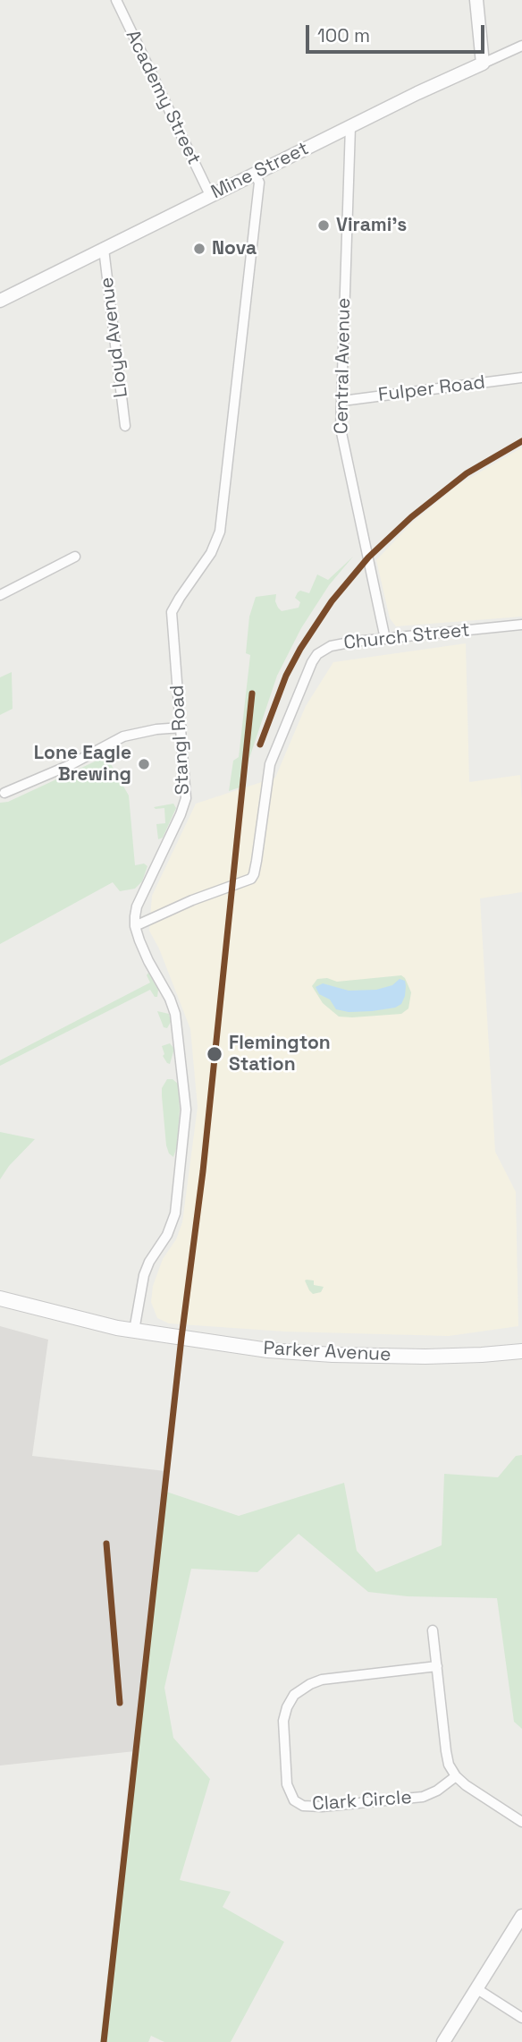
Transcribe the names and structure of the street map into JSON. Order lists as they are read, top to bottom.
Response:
{
  "streets": {
    "main road": ["Parker Avenue"],
    "street": [
      "Academy Street",
      "Mine Street",
      "Lloyd Avenue",
      "Central Avenue",
      "Fulper Road",
      "Church Street",
      "Stangl Road",
      "Clark Circle"
    ]
  },
  "crossings": [
    ["Academy Street", "Mine Street"],
    ["Mine Street", "Lloyd Avenue"],
    ["Mine Street", "Central Avenue"],
    ["Mine Street", "Stangl Road"],
    ["Central Avenue", "Fulper Road"],
    ["Central Avenue", "Church Street"],
    ["Church Street", "Stangl Road"]
  ],
  "places": [
    "Virami's",
    "Nova",
    "Lone Eagle Brewing",
    "Flemington Station"
  ],
  "scale_bar": "100 m"
}
